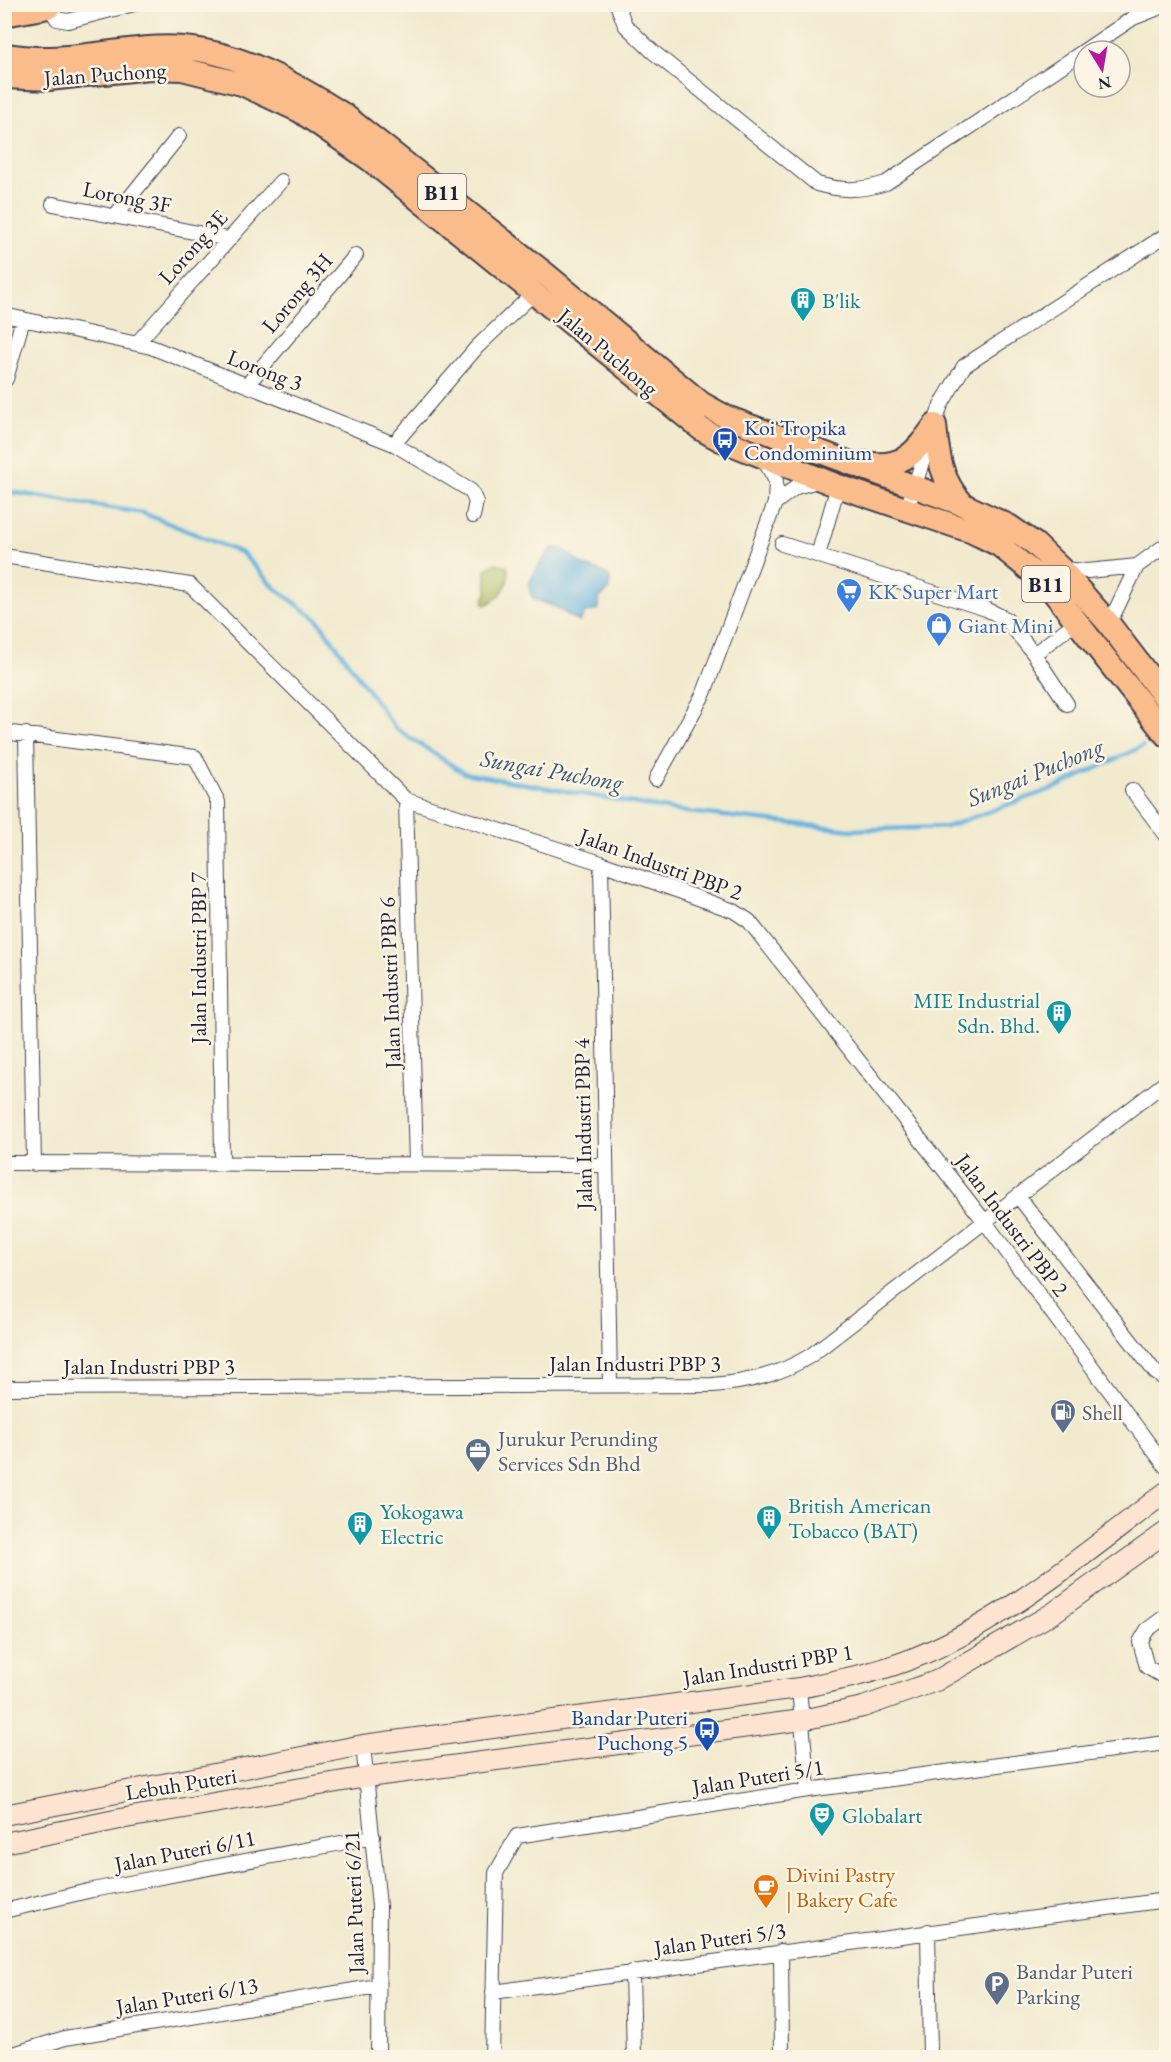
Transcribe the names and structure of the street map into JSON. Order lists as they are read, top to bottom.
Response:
{
  "streets": {
    "main road": [
      "Jalan Puchong",
      "B11",
      "Jalan Industri PBP 1",
      "Lebuh Puteri"
    ],
    "street": [
      "Lorong 3F",
      "Lorong 3E",
      "Lorong 3H",
      "Lorong 3",
      "Jalan Industri PBP 2",
      "Jalan Industri PBP 7",
      "Jalan Industri PBP 6",
      "Jalan Industri PBP 4",
      "Jalan Industri PBP 3",
      "Jalan Puteri 5/1",
      "Jalan Puteri 6/11",
      "Jalan Puteri 6/21",
      "Jalan Puteri 5/3",
      "Jalan Puteri 6/13"
    ]
  },
  "crossings": [
    ["Lorong 3F", "Lorong 3E"],
    ["Lorong 3E", "Lorong 3"],
    ["Lorong 3H", "Lorong 3"],
    ["Jalan Industri PBP 2", "Jalan Industri PBP 6"],
    ["Jalan Industri PBP 2", "Jalan Industri PBP 4"],
    ["Jalan Industri PBP 2", "Jalan Industri PBP 3"],
    ["Jalan Industri PBP 4", "Jalan Industri PBP 3"],
    ["Jalan Industri PBP 1", "Lebuh Puteri"],
    ["Jalan Industri PBP 1", "Jalan Puteri 6/21"],
    ["Jalan Puteri 5/1", "Jalan Puteri 5/3"],
    ["Lebuh Puteri", "Jalan Puteri 6/21"],
    ["Jalan Puteri 6/11", "Jalan Puteri 6/21"],
    ["Jalan Puteri 6/21", "Jalan Puteri 6/13"]
  ],
  "water": ["Sungai Puchong"],
  "places": {
    "building": [
      "B'lik",
      "MIE Industrial Sdn. Bhd.",
      "British American Tobacco (BAT)",
      "Yokogawa Electric"
    ],
    "bus stop": ["Koi Tropika Condominium", "Bandar Puteri Puchong 5"],
    "supermarket": ["KK Super Mart"],
    "shop": ["Giant Mini"],
    "fuel station": ["Shell"],
    "office": ["Jurukur Perunding Services Sdn Bhd"],
    "theatre": ["Globalart"],
    "cafe": ["Divini Pastry | Bakery Cafe"],
    "parking": ["Bandar Puteri Parking"]
  },
  "north": "bottom"
}
